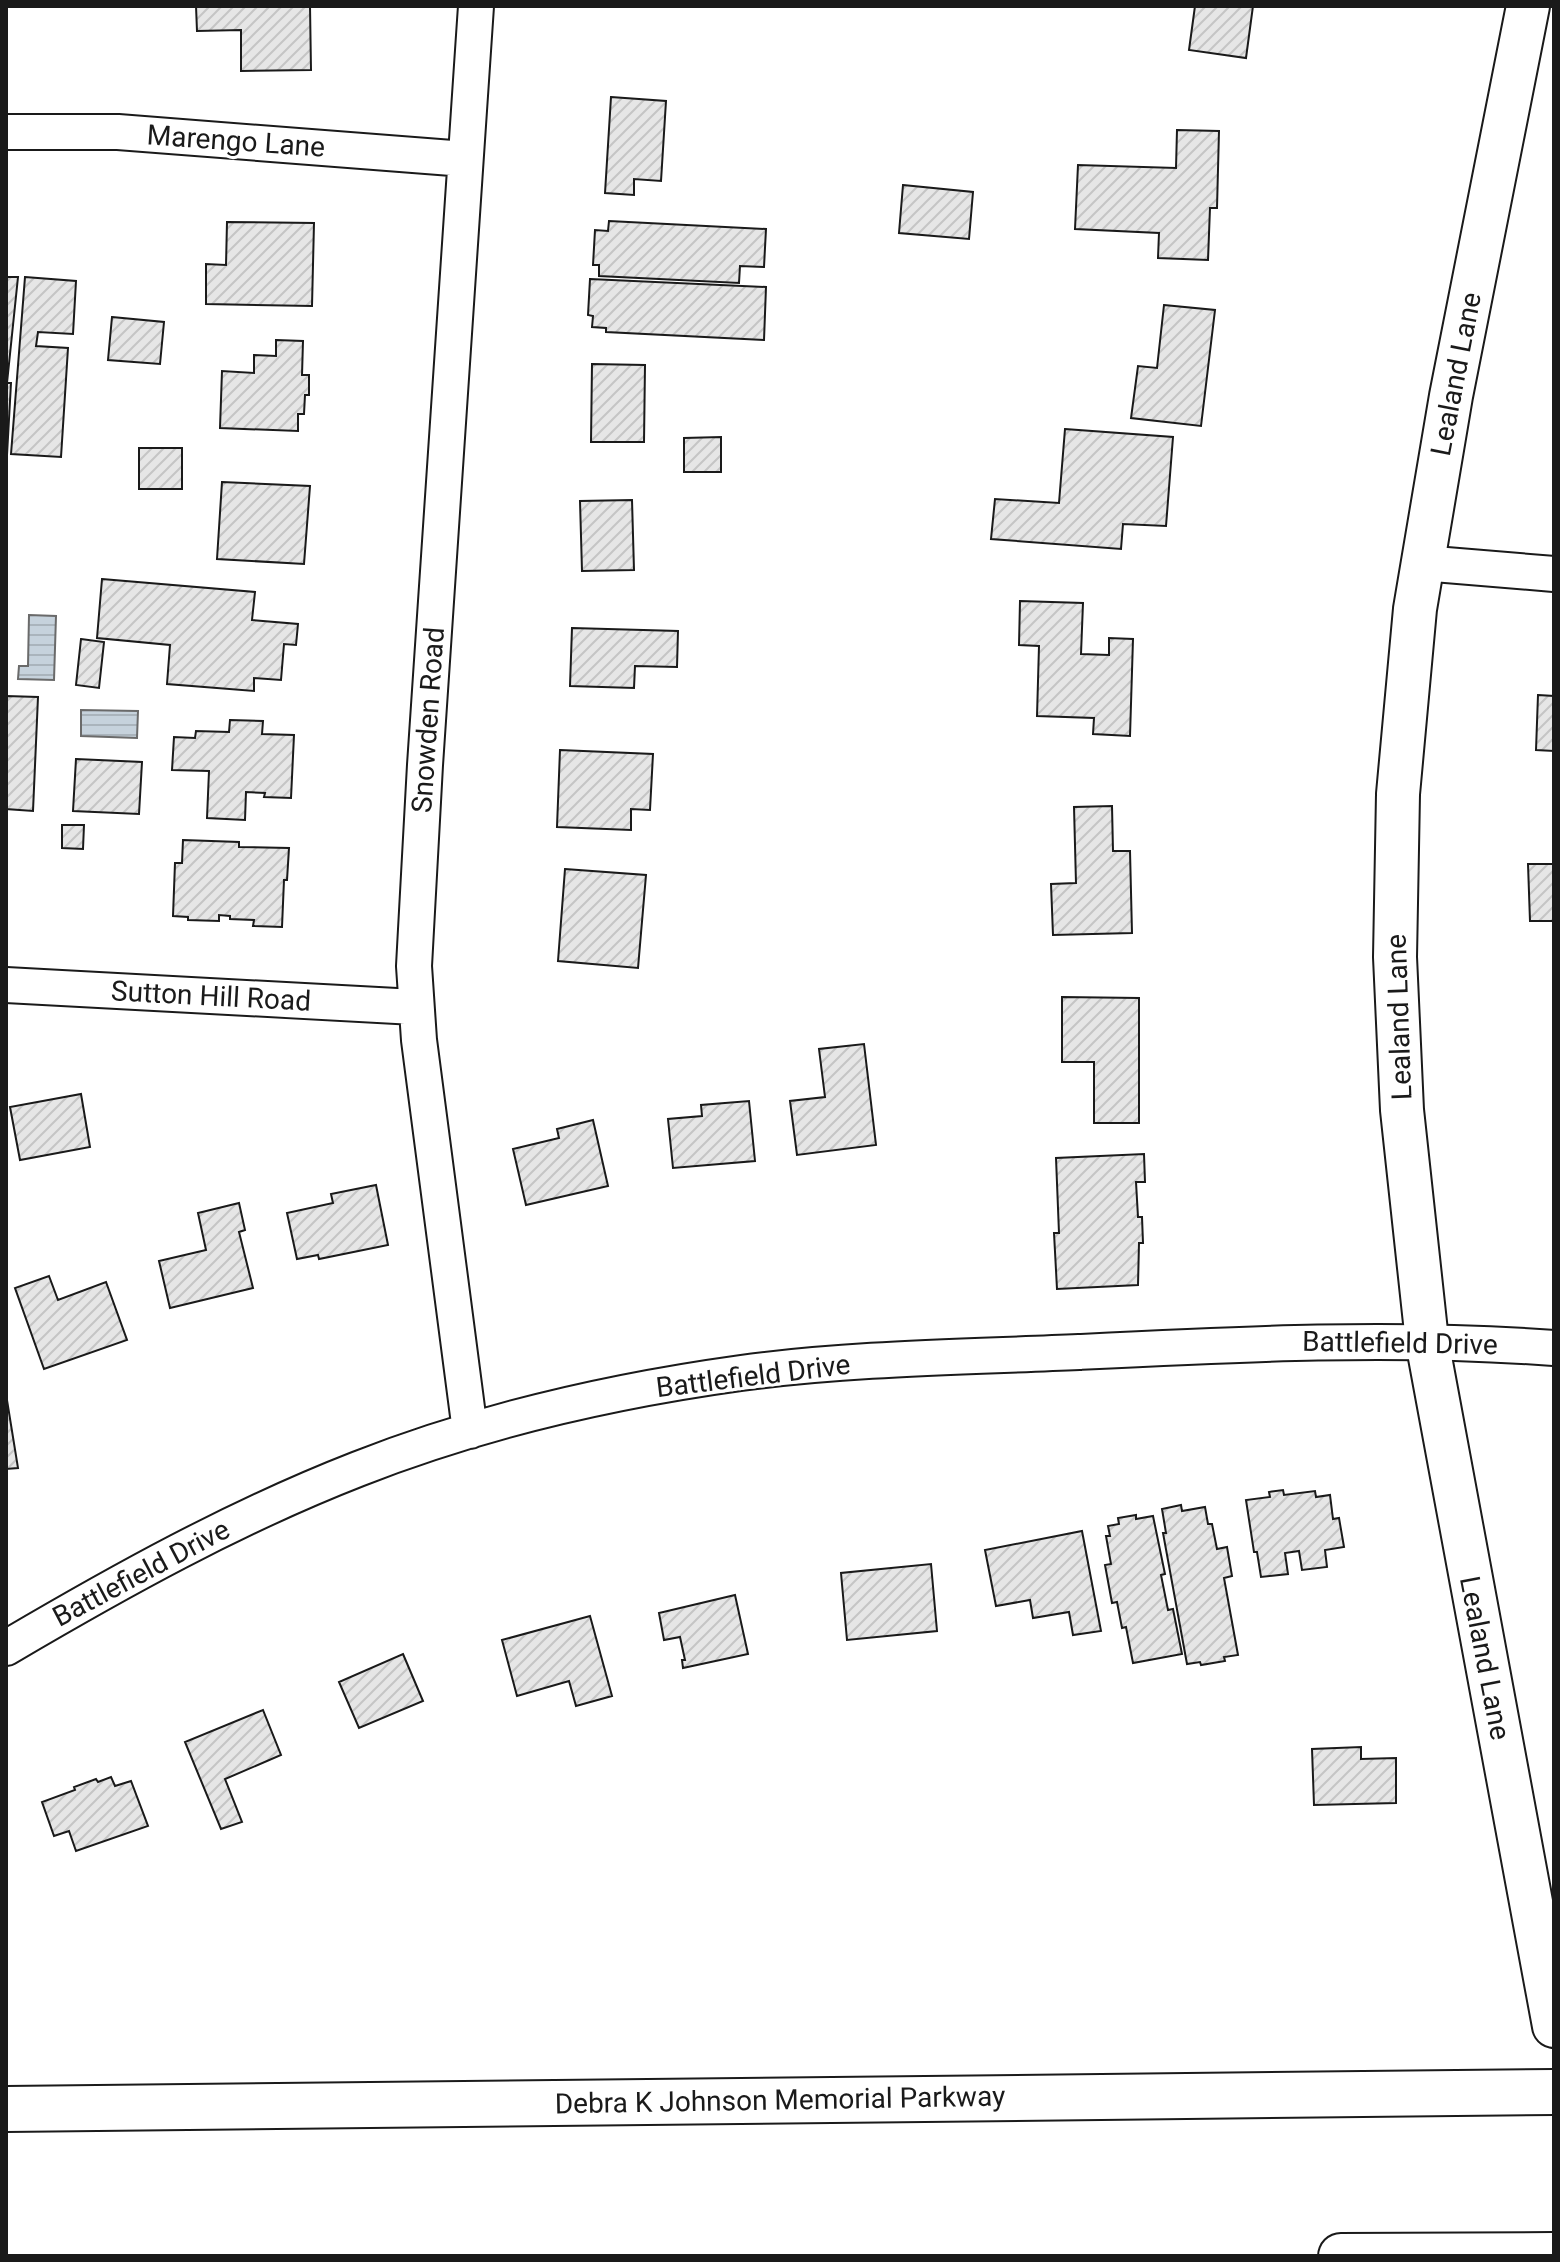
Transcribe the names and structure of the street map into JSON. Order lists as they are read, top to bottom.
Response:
{
  "streets": {
    "highway": ["Debra K Johnson Memorial Parkway"],
    "street": [
      "Marengo Lane",
      "Lealand Lane",
      "Snowden Road",
      "Sutton Hill Road",
      "Battlefield Drive"
    ]
  },
  "crossings": [
    ["Marengo Lane", "Snowden Road"],
    ["Lealand Lane", "Battlefield Drive"],
    ["Snowden Road", "Sutton Hill Road"],
    ["Snowden Road", "Battlefield Drive"]
  ]
}
